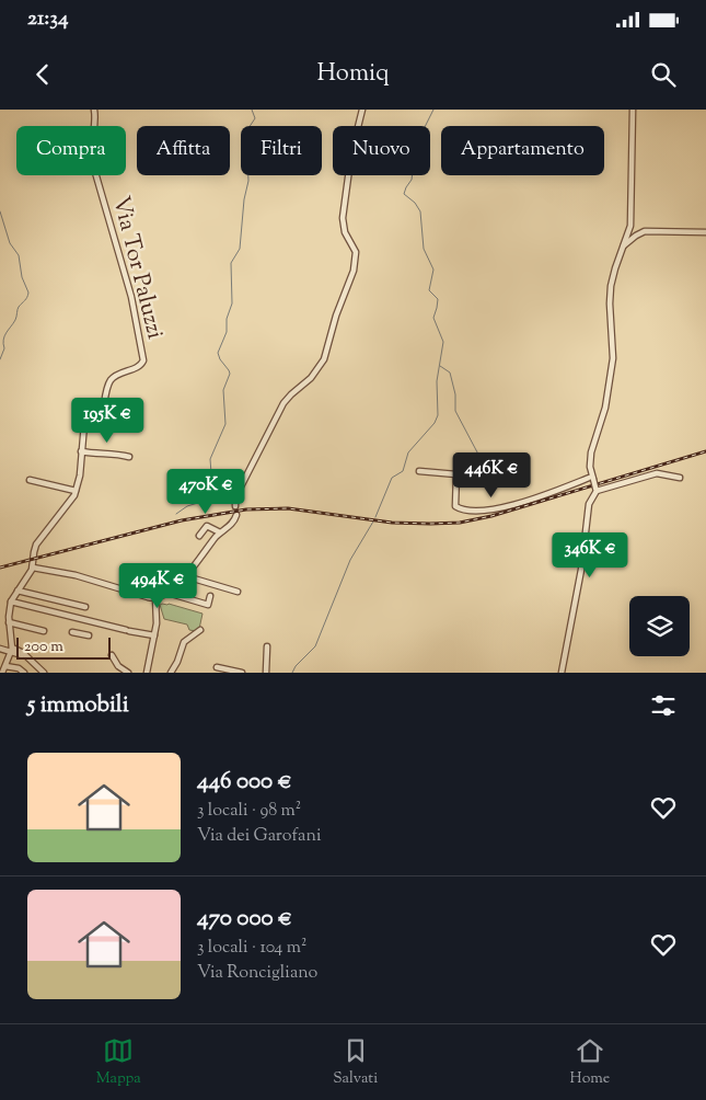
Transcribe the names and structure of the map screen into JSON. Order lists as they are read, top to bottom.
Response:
{
  "streets": {
    "street": ["Via Tor Paluzzi"]
  },
  "scale_bar": "200 m",
  "page": {
    "status": "21:34",
    "header": "Homiq",
    "chip": [
      "Compra",
      "Affitta",
      "Filtri",
      "Nuovo",
      "Appartamento"
    ],
    "price": [
      "195K €",
      "446K €",
      "470K €",
      "346K €",
      "494K €"
    ],
    "scale": "200 m",
    "heading": "5 immobili",
    "list": [
      {
        "name": "446 000 €",
        "note": "3 locali · 98 m² · Via dei Garofani"
      },
      {
        "name": "470 000 €",
        "note": "3 locali · 104 m² · Via Roncigliano"
      }
    ],
    "tabs": ["Mappa", "Salvati", "Home"]
  }
}
